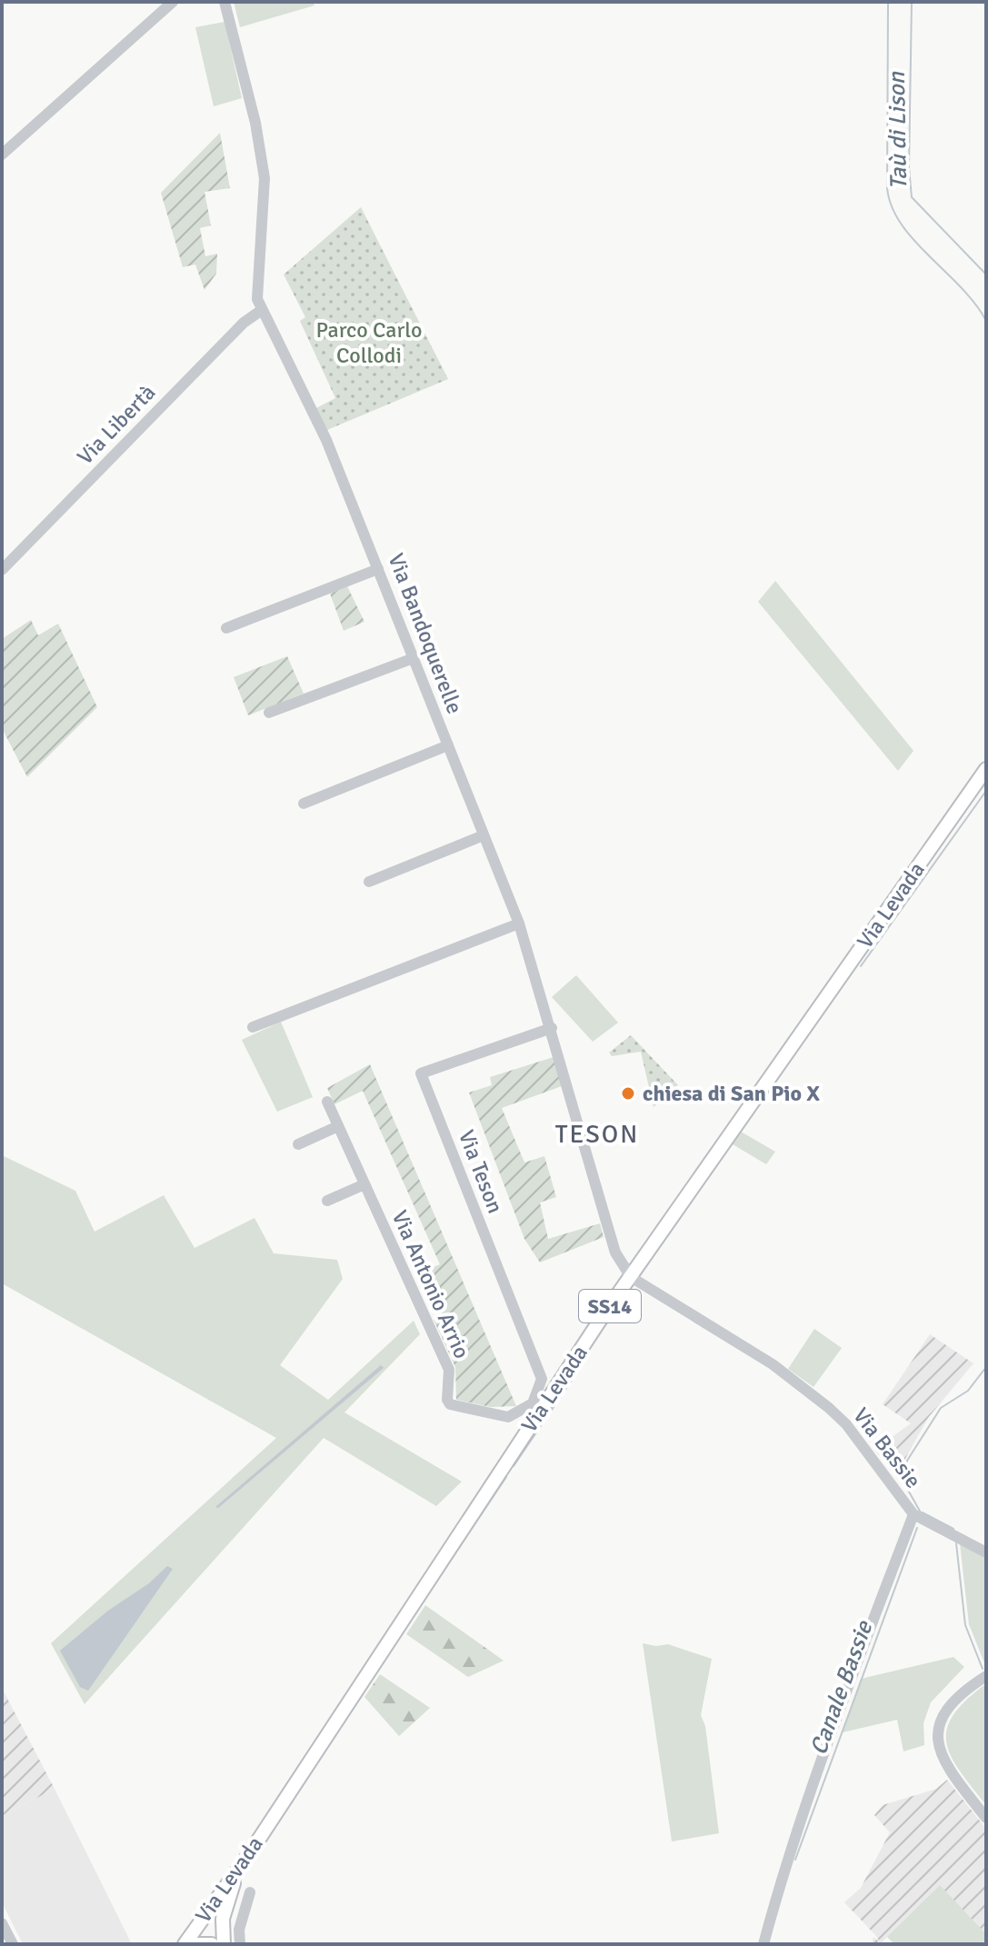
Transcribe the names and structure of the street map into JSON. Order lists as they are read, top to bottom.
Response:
{
  "streets": {
    "main road": ["Via Levada", "SS14"],
    "street": [
      "Via Libertà",
      "Via Bandoquerelle",
      "Via Teson",
      "Via Antonio Arrio",
      "Via Bassie"
    ]
  },
  "crossings": [
    ["Via Libertà", "Via Bandoquerelle"],
    ["Via Bandoquerelle", "Via Levada"],
    ["Via Bandoquerelle", "Via Teson"],
    ["Via Bandoquerelle", "Via Bassie"],
    ["Via Levada", "Via Teson"],
    ["Via Levada", "Via Antonio Arrio"],
    ["Via Levada", "SS14"],
    ["Via Levada", "Via Bassie"],
    ["Via Teson", "Via Antonio Arrio"]
  ],
  "districts": ["TESON"],
  "water": ["Taù di Lison", "Canale Bassie"],
  "parks": ["Parco Carlo Collodi"],
  "places": ["chiesa di San Pio X"]
}
